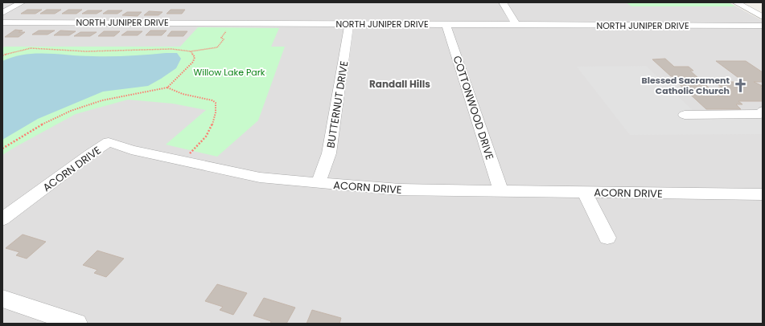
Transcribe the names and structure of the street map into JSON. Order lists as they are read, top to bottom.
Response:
{
  "streets": {
    "street": [
      "NORTH JUNIPER DRIVE",
      "BUTTERNUT DRIVE",
      "COTTONWOOD DRIVE",
      "ACORN DRIVE"
    ]
  },
  "crossings": [
    ["NORTH JUNIPER DRIVE", "BUTTERNUT DRIVE"],
    ["NORTH JUNIPER DRIVE", "COTTONWOOD DRIVE"],
    ["BUTTERNUT DRIVE", "ACORN DRIVE"],
    ["COTTONWOOD DRIVE", "ACORN DRIVE"]
  ],
  "districts": ["Randall Hills"],
  "parks": ["Willow Lake Park"],
  "places": {
    "church": ["Blessed Sacrament Catholic Church"]
  }
}
